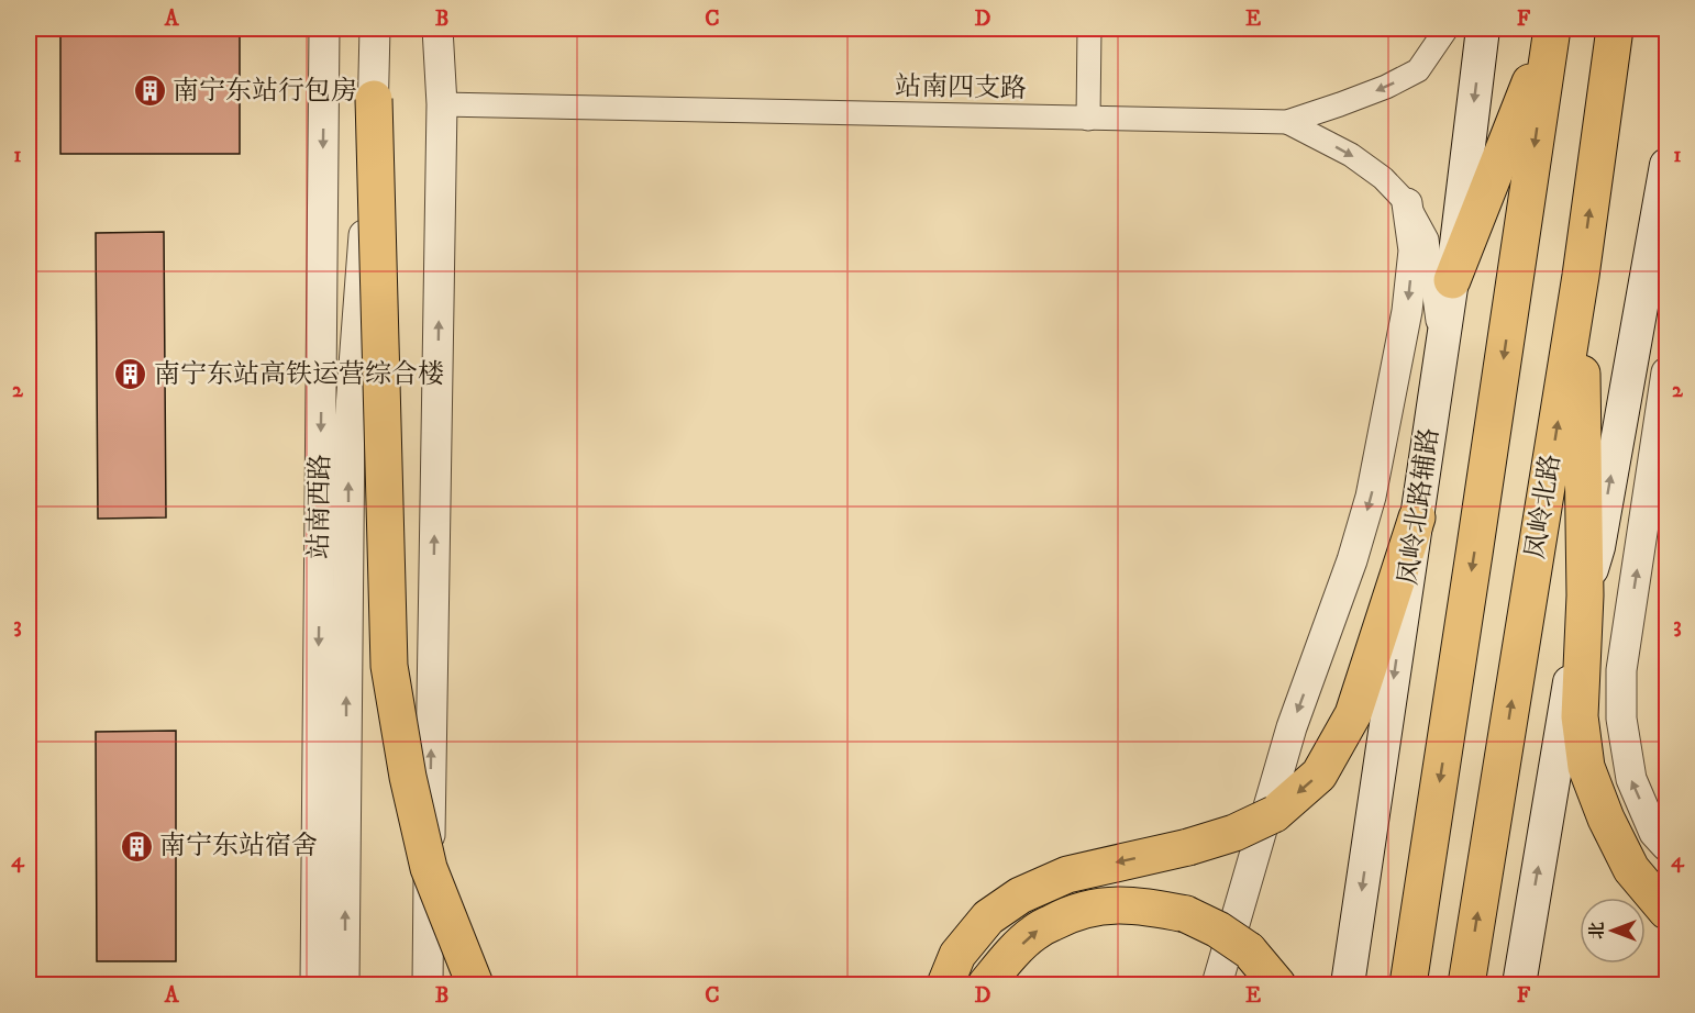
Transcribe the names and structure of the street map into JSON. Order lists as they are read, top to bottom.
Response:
{
  "streets": {
    "main road": ["凤岭北路辅路", "凤岭北路"],
    "street": ["站南四支路", "站南西路"]
  },
  "places": {
    "building": ["南宁东站行包房", "南宁东站高铁运营综合楼", "南宁东站宿舍"]
  },
  "north": "left",
  "grid": {
    "columns": [
      "A",
      "B",
      "C",
      "D",
      "E",
      "F"
    ],
    "rows": [
      "1",
      "2",
      "3",
      "4"
    ]
  }
}
